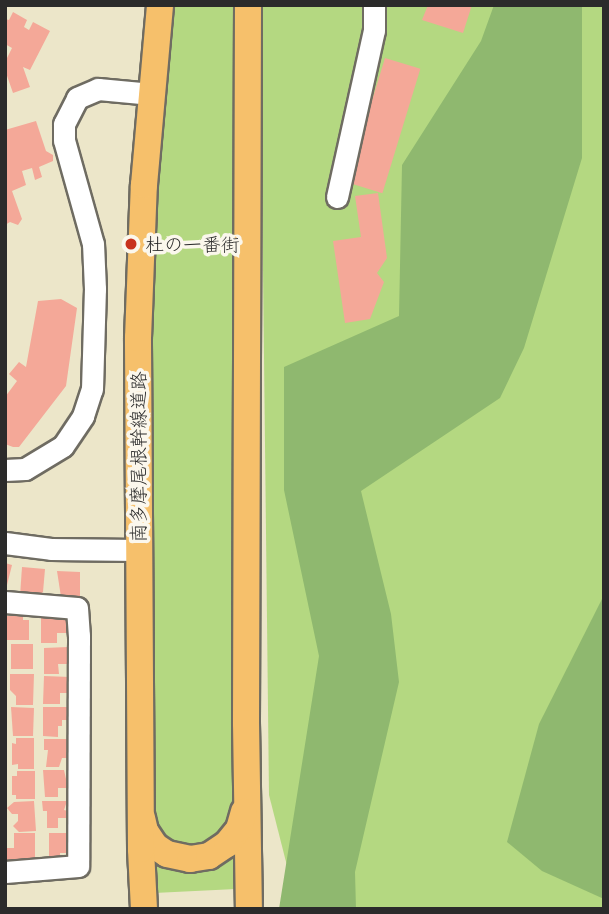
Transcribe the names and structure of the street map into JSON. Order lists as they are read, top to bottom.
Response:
{
  "streets": {
    "main road": ["南多摩尾根幹線道路"]
  },
  "places": ["杜の一番街"]
}
